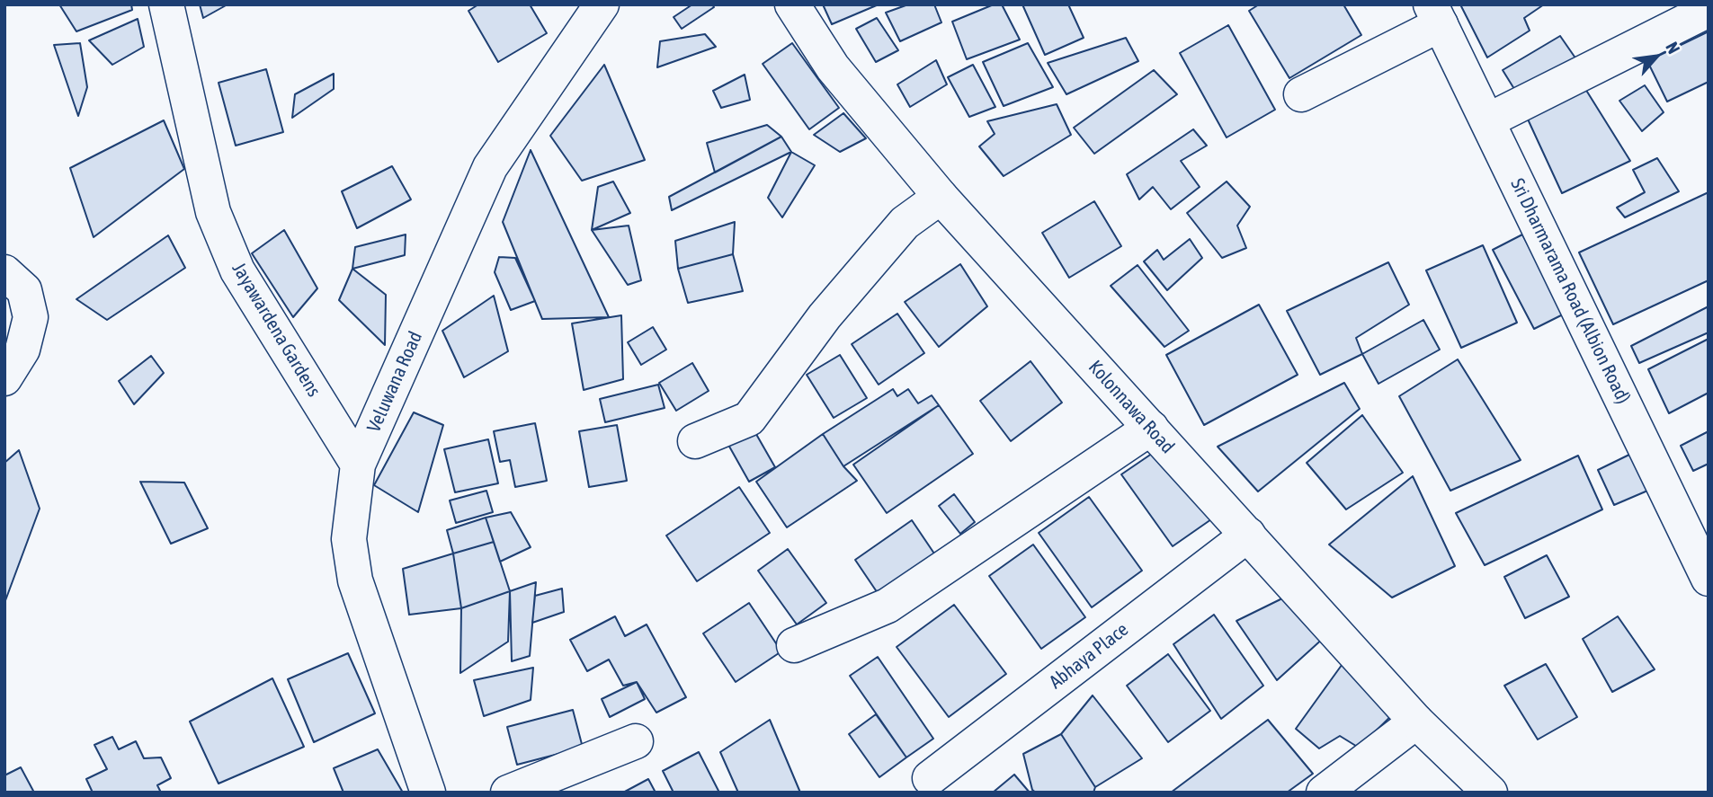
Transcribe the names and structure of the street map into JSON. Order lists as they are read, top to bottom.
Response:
{
  "streets": {
    "street": [
      "Sri Dharmarama Road (Albion Road)",
      "Jayawardena Gardens",
      "Veluwana Road",
      "Kolonnawa Road",
      "Abhaya Place"
    ]
  },
  "crossings": [
    ["Jayawardena Gardens", "Veluwana Road"],
    ["Kolonnawa Road", "Abhaya Place"]
  ],
  "north": "top right"
}
